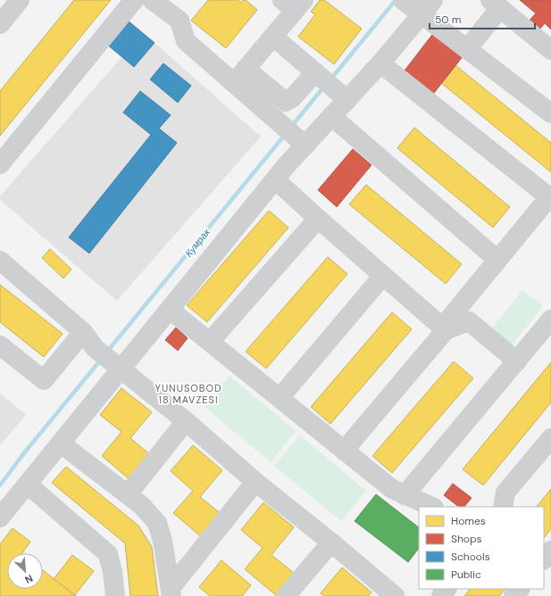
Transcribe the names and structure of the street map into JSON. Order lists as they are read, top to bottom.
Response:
{
  "districts": ["YUNUSOBOD 18 MAVZESI"],
  "water": ["Кумрак"],
  "legend": [
    "Homes",
    "Shops",
    "Schools",
    "Public"
  ],
  "scale_bar": "50 m",
  "north": "bottom right"
}
